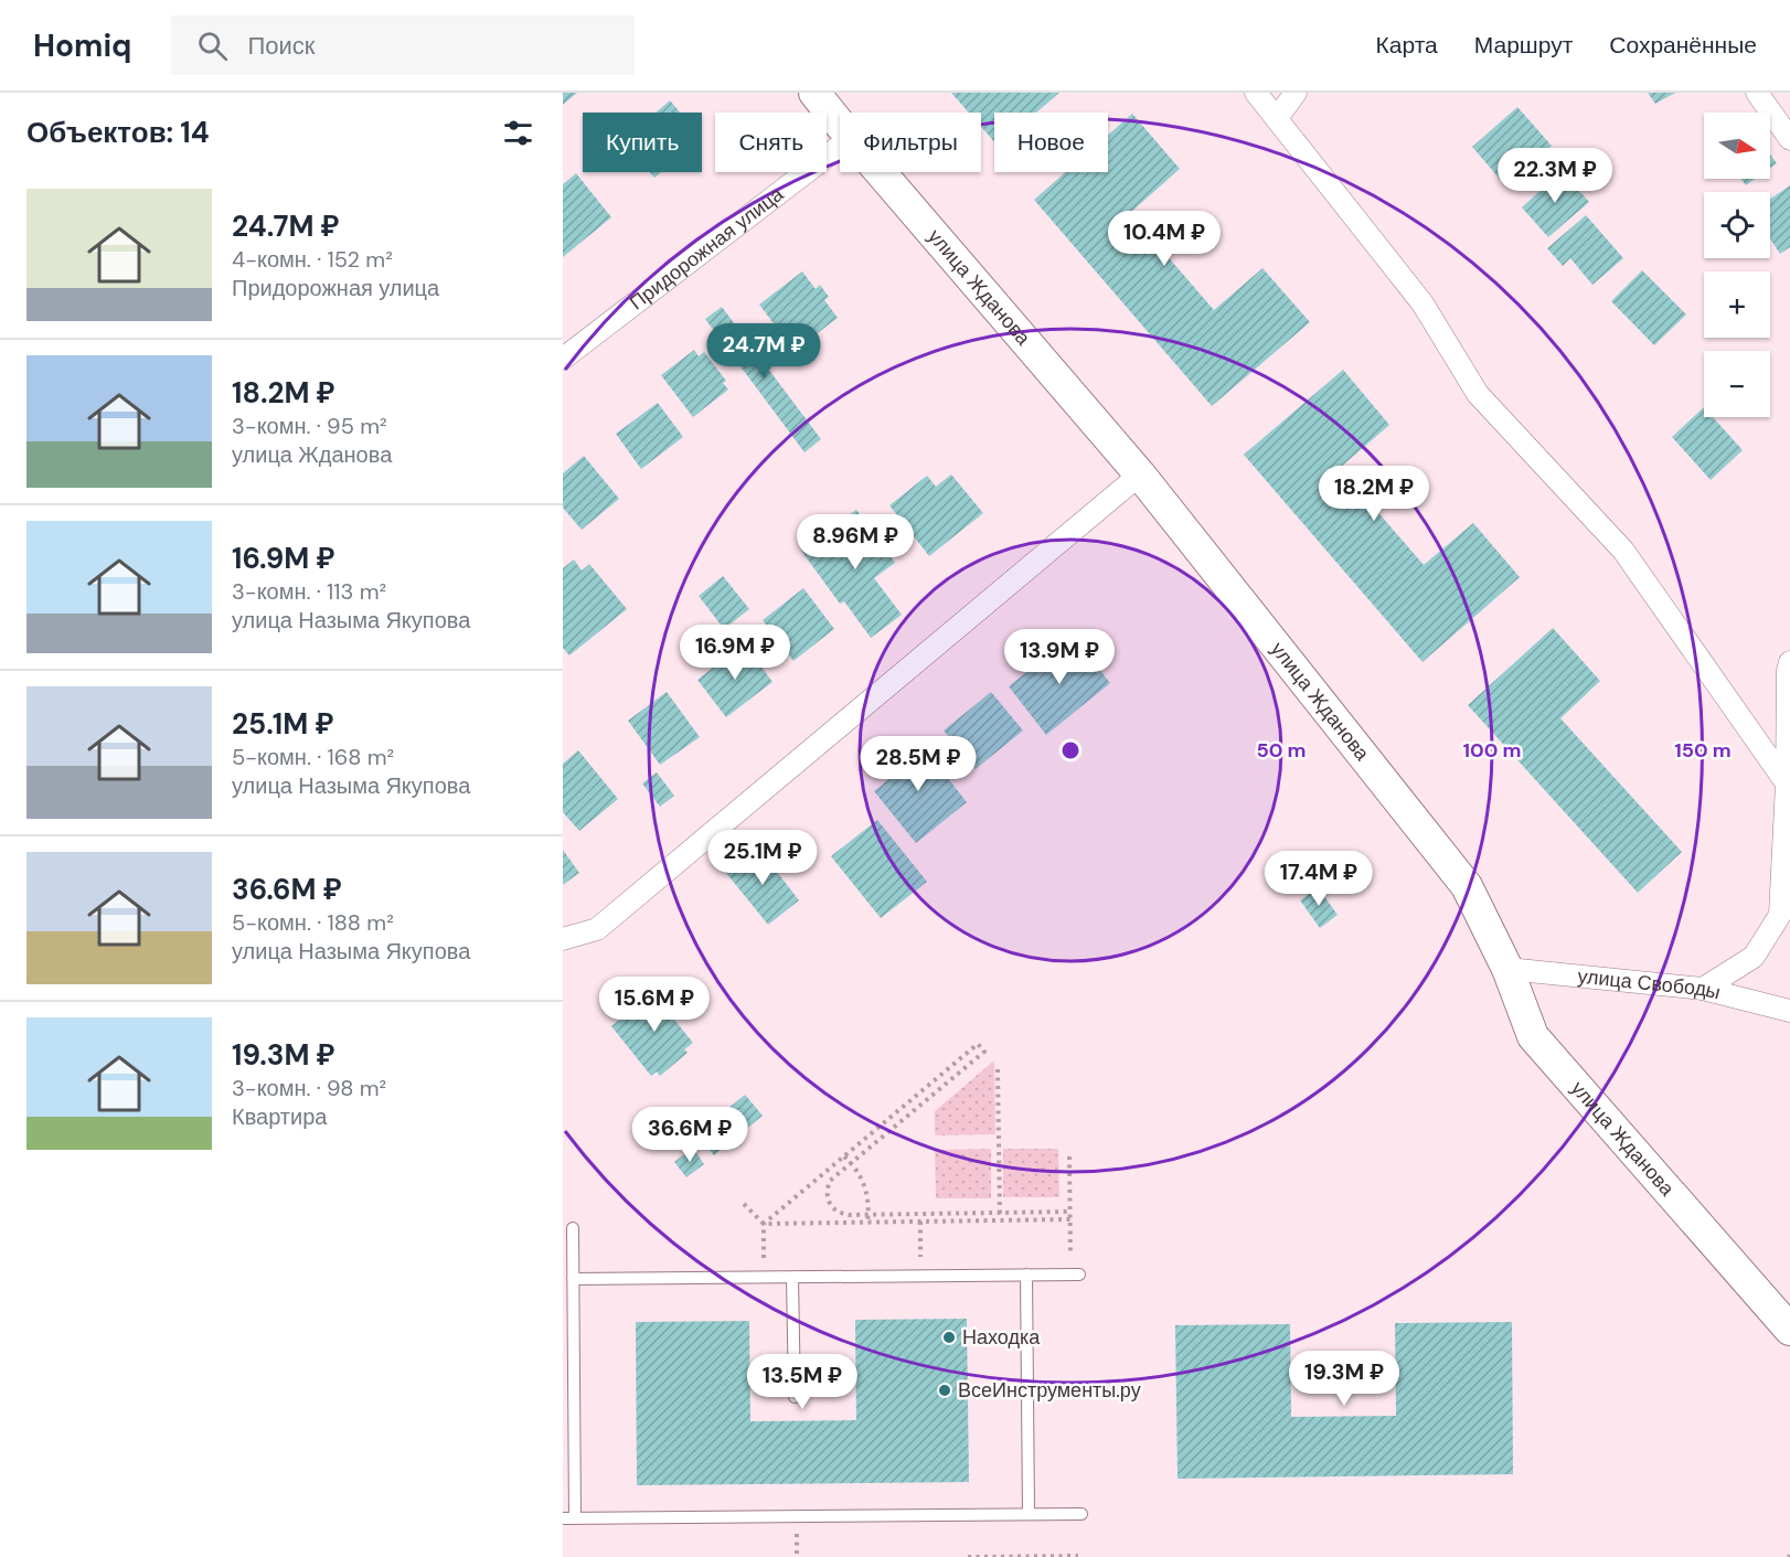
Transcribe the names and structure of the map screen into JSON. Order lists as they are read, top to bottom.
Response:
{
  "streets": {
    "street": ["Придорожная улица", "улица Жданова", "улица Свободы"]
  },
  "crossings": [
    ["улица Жданова", "улица Свободы"]
  ],
  "places": ["Находка", "ВсеИнструменты.ру"],
  "north": "right",
  "page": {
    "header": "Homiq",
    "search": "Поиск",
    "nav": ["Карта", "Маршрут", "Сохранённые"],
    "heading": "Объектов: 14",
    "map_buttons": ["+", "−"],
    "chip": [
      "Купить",
      "Снять",
      "Фильтры",
      "Новое"
    ],
    "price": [
      "22.3M ₽",
      "10.4M ₽",
      "24.7M ₽",
      "18.2M ₽",
      "8.96M ₽",
      "16.9M ₽",
      "13.9M ₽",
      "28.5M ₽",
      "25.1M ₽",
      "17.4M ₽",
      "15.6M ₽",
      "36.6M ₽",
      "19.3M ₽",
      "13.5M ₽"
    ],
    "list": [
      {
        "name": "24.7M ₽",
        "note": "4-комн. · 152 m² · Придорожная улица"
      },
      {
        "name": "18.2M ₽",
        "note": "3-комн. · 95 m² · улица Жданова"
      },
      {
        "name": "16.9M ₽",
        "note": "3-комн. · 113 m² · улица Назыма Якупова"
      },
      {
        "name": "25.1M ₽",
        "note": "5-комн. · 168 m² · улица Назыма Якупова"
      },
      {
        "name": "36.6M ₽",
        "note": "5-комн. · 188 m² · улица Назыма Якупова"
      },
      {
        "name": "19.3M ₽",
        "note": "3-комн. · 98 m² · Квартира"
      }
    ]
  },
  "rings": ["50 m", "100 m", "150 m"]
}
